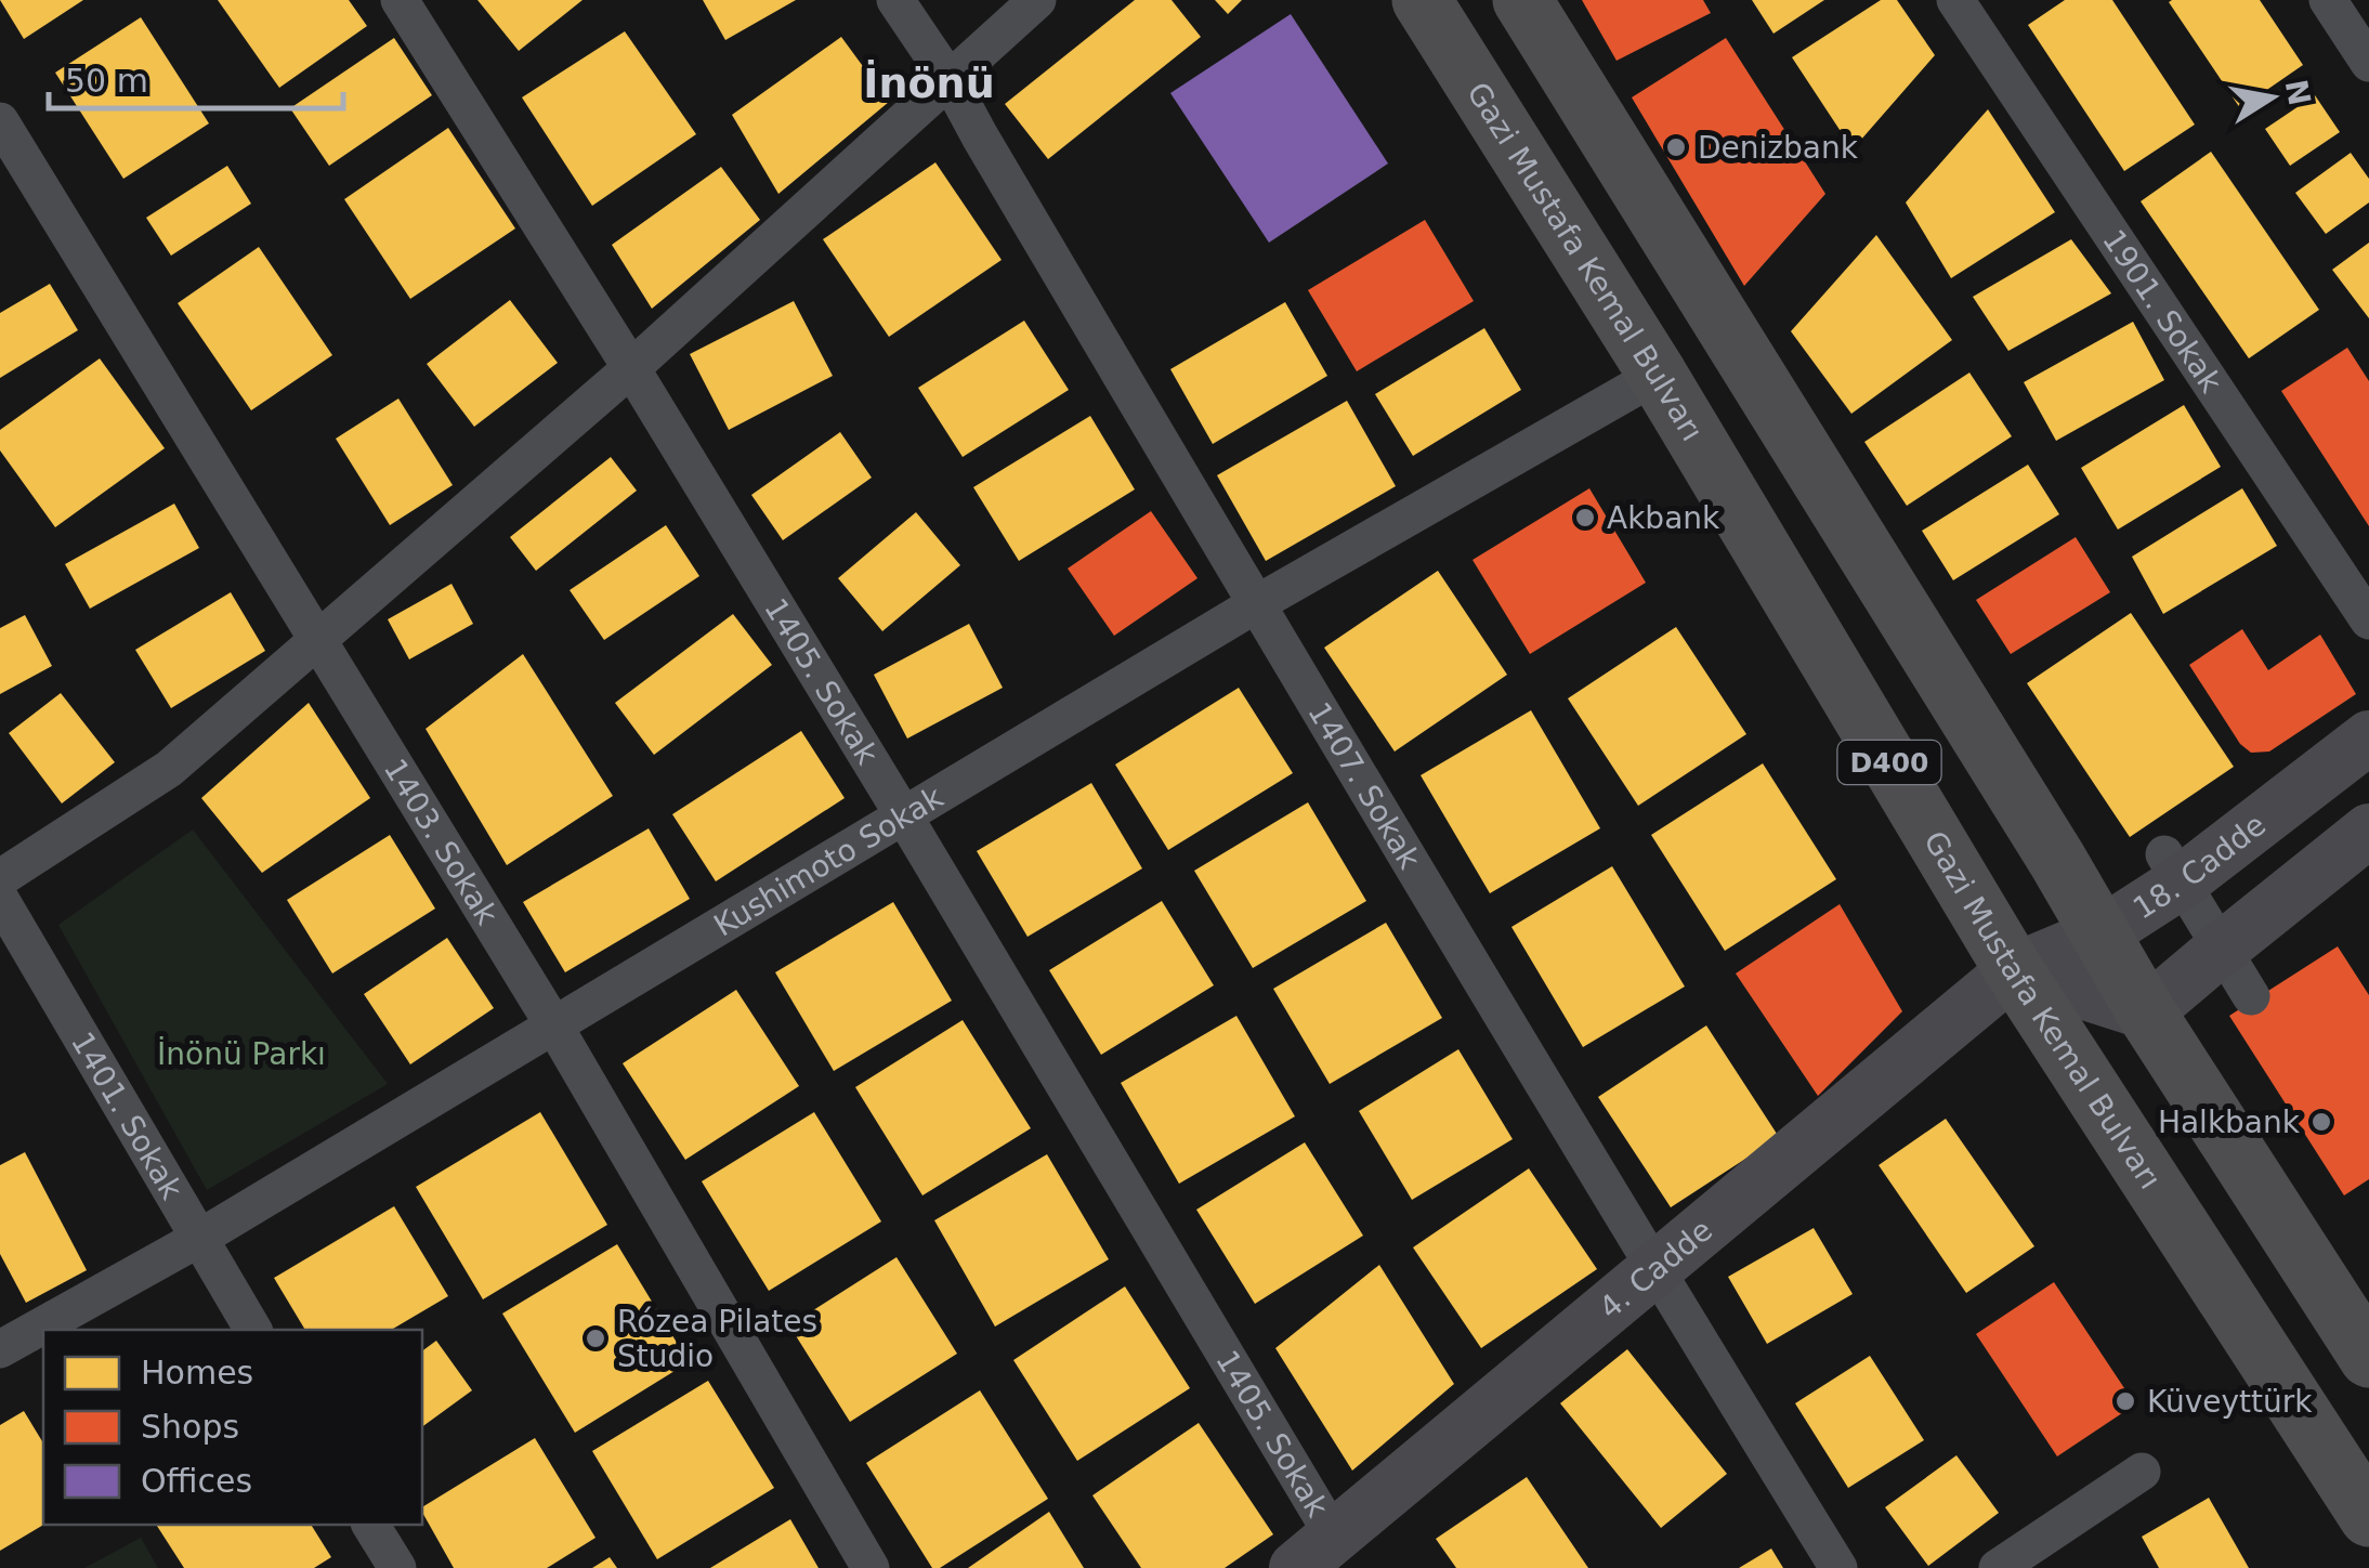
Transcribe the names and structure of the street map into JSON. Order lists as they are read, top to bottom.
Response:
{
  "streets": {
    "highway": ["Gazi Mustafa Kemal Bulvarı", "D400"],
    "street": [
      "1901. Sokak",
      "1405. Sokak",
      "1407. Sokak",
      "1403. Sokak",
      "Kushimoto Sokak",
      "18. Cadde",
      "1401. Sokak",
      "4. Cadde"
    ]
  },
  "crossings": [
    ["Gazi Mustafa Kemal Bulvarı", "Kushimoto Sokak"],
    ["Gazi Mustafa Kemal Bulvarı", "18. Cadde"],
    ["Gazi Mustafa Kemal Bulvarı", "4. Cadde"],
    ["1405. Sokak", "Kushimoto Sokak"],
    ["1405. Sokak", "4. Cadde"],
    ["D400", "18. Cadde"],
    ["1407. Sokak", "Kushimoto Sokak"],
    ["1407. Sokak", "4. Cadde"],
    ["1403. Sokak", "Kushimoto Sokak"],
    ["Kushimoto Sokak", "1401. Sokak"],
    ["18. Cadde", "4. Cadde"]
  ],
  "districts": ["İnönü"],
  "parks": ["İnönü Parkı"],
  "places": [
    "Denizbank",
    "Akbank",
    "Halkbank",
    "Rózea Pilates Studio",
    "Küveyttürk"
  ],
  "legend": ["Homes", "Shops", "Offices"],
  "scale_bar": "50 m",
  "north": "right"
}
